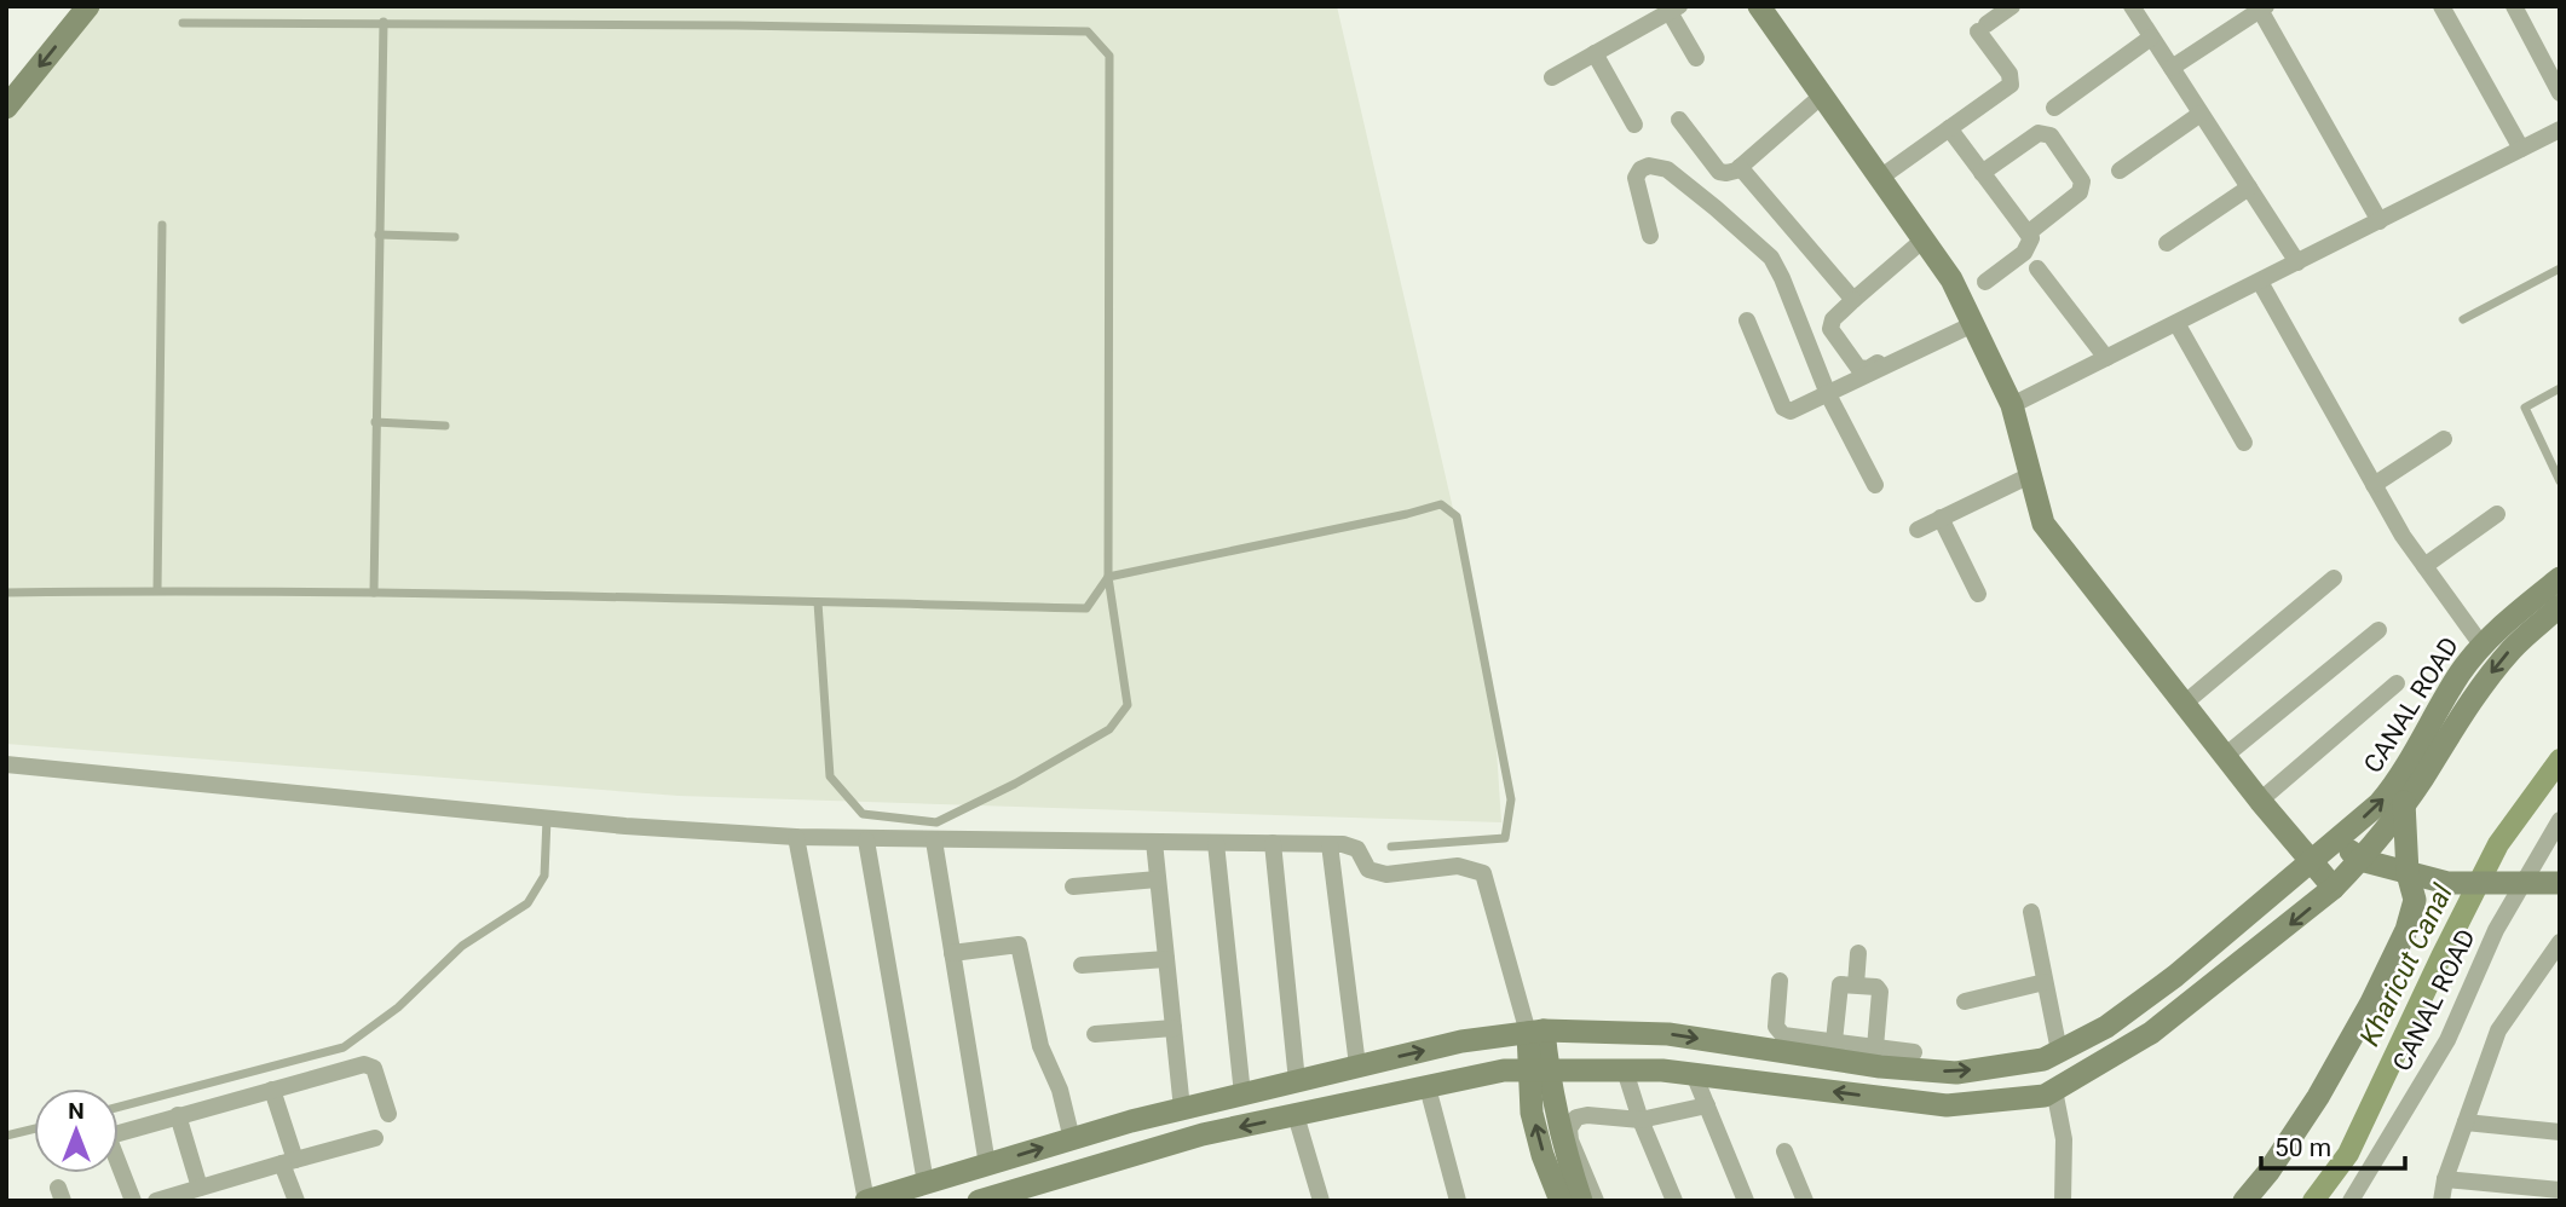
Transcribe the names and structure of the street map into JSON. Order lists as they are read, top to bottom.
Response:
{
  "streets": {
    "street": ["CANAL ROAD"]
  },
  "water": ["Kharicut Canal"],
  "scale_bar": "50 m",
  "north": "top"
}
